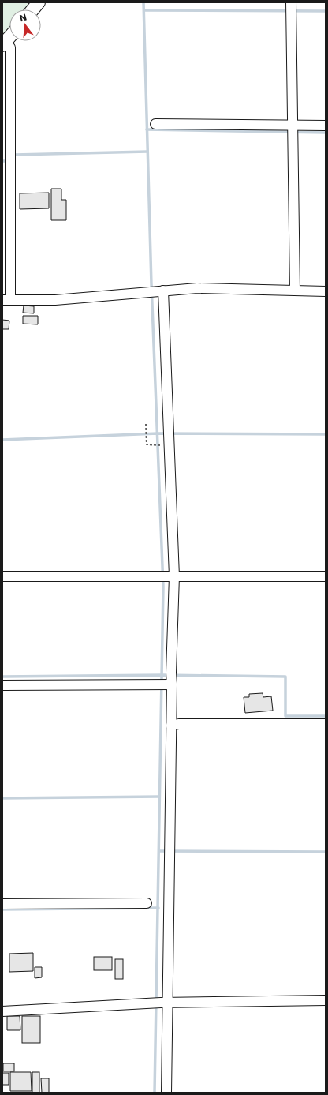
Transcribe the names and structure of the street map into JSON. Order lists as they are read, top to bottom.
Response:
{
  "north": "top"
}
